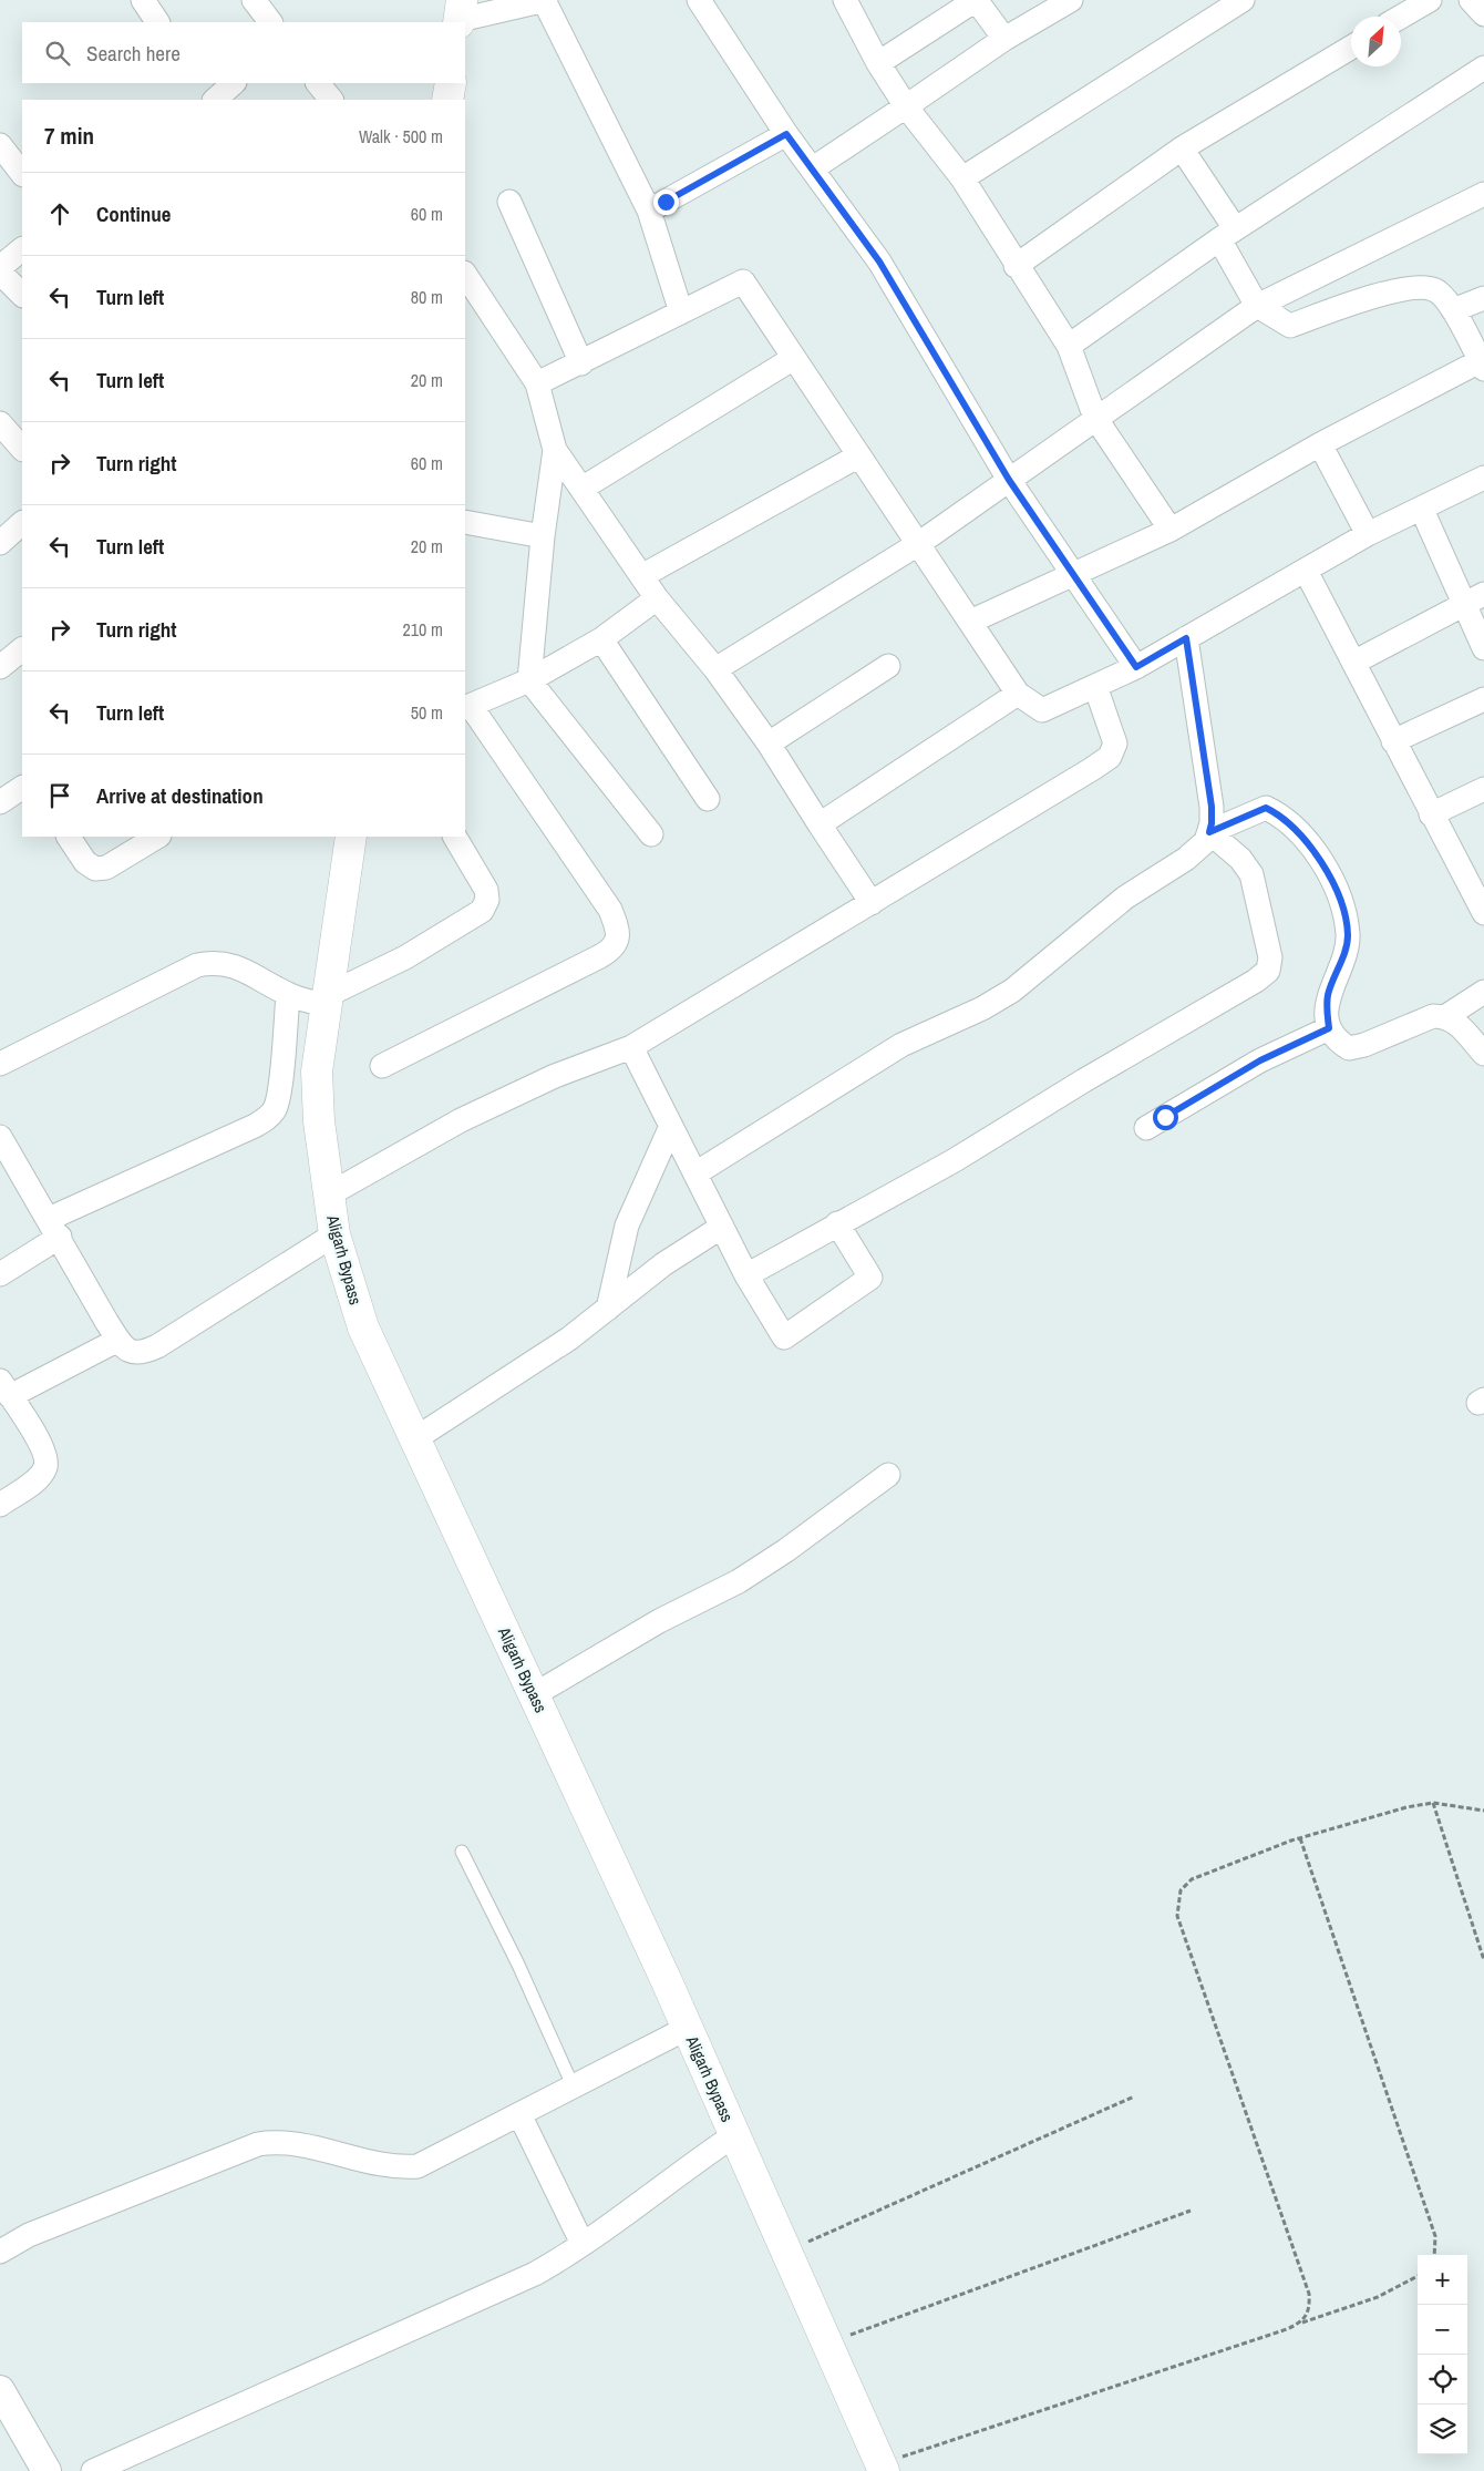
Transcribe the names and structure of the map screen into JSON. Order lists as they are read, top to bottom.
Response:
{
  "streets": {
    "highway": ["Aligarh Bypass"]
  },
  "north": "top right",
  "page": {
    "search": "Search here",
    "heading": ["7 min", "Walk · 500 m"],
    "list": [
      ["Continue", "60 m"],
      ["Turn left", "80 m"],
      ["Turn left", "20 m"],
      ["Turn right", "60 m"],
      ["Turn left", "20 m"],
      ["Turn right", "210 m"],
      ["Turn left", "50 m"],
      "Arrive at destination"
    ],
    "map_buttons": ["+", "−"]
  }
}
